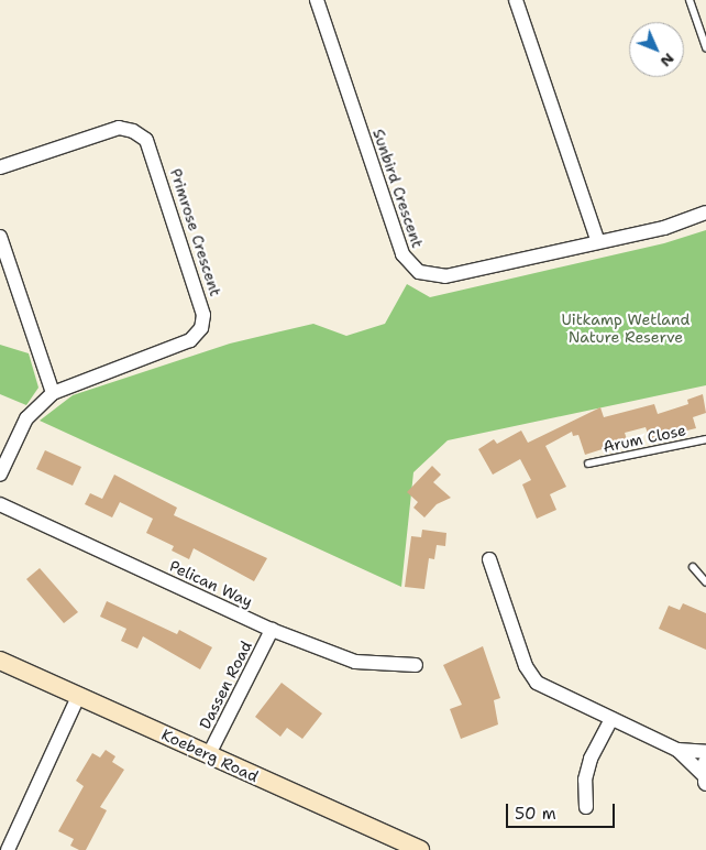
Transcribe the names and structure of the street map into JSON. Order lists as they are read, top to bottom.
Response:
{
  "streets": {
    "main road": ["Koeberg Road"],
    "street": [
      "Sunbird Crescent",
      "Primrose Crescent",
      "Pelican Way",
      "Dassen Road"
    ],
    "lane": ["Arum Close"]
  },
  "crossings": [
    ["Pelican Way", "Dassen Road"],
    ["Dassen Road", "Koeberg Road"]
  ],
  "parks": ["Uitkamp Wetland Nature Reserve"],
  "scale_bar": "50 m",
  "north": "bottom right"
}
